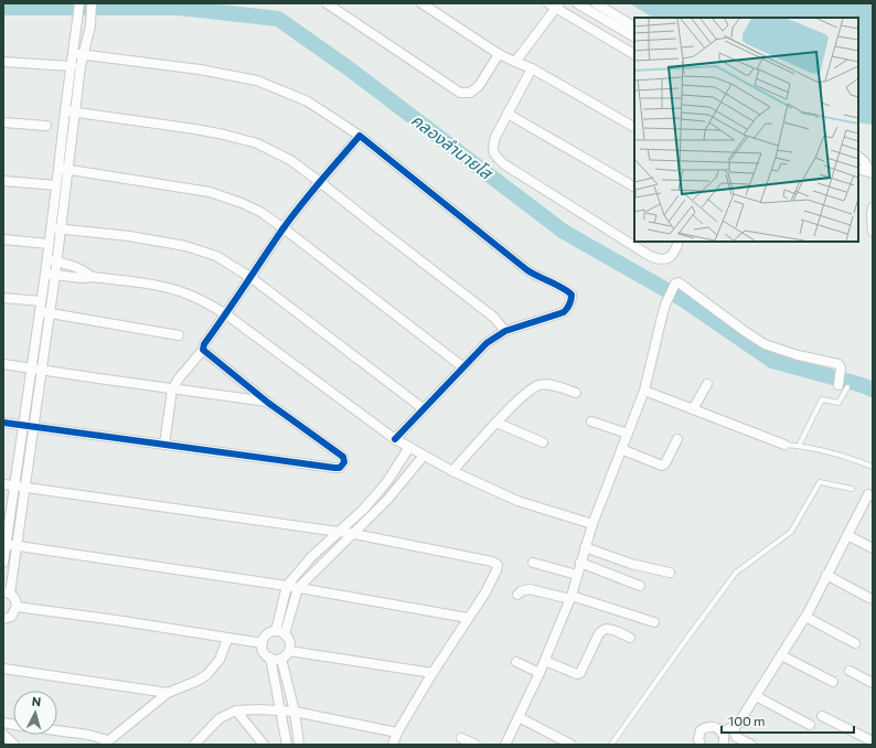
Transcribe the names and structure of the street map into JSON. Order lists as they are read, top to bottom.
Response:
{
  "water": ["คลองลำนายโส"],
  "scale_bar": "100 m",
  "north": "top"
}
